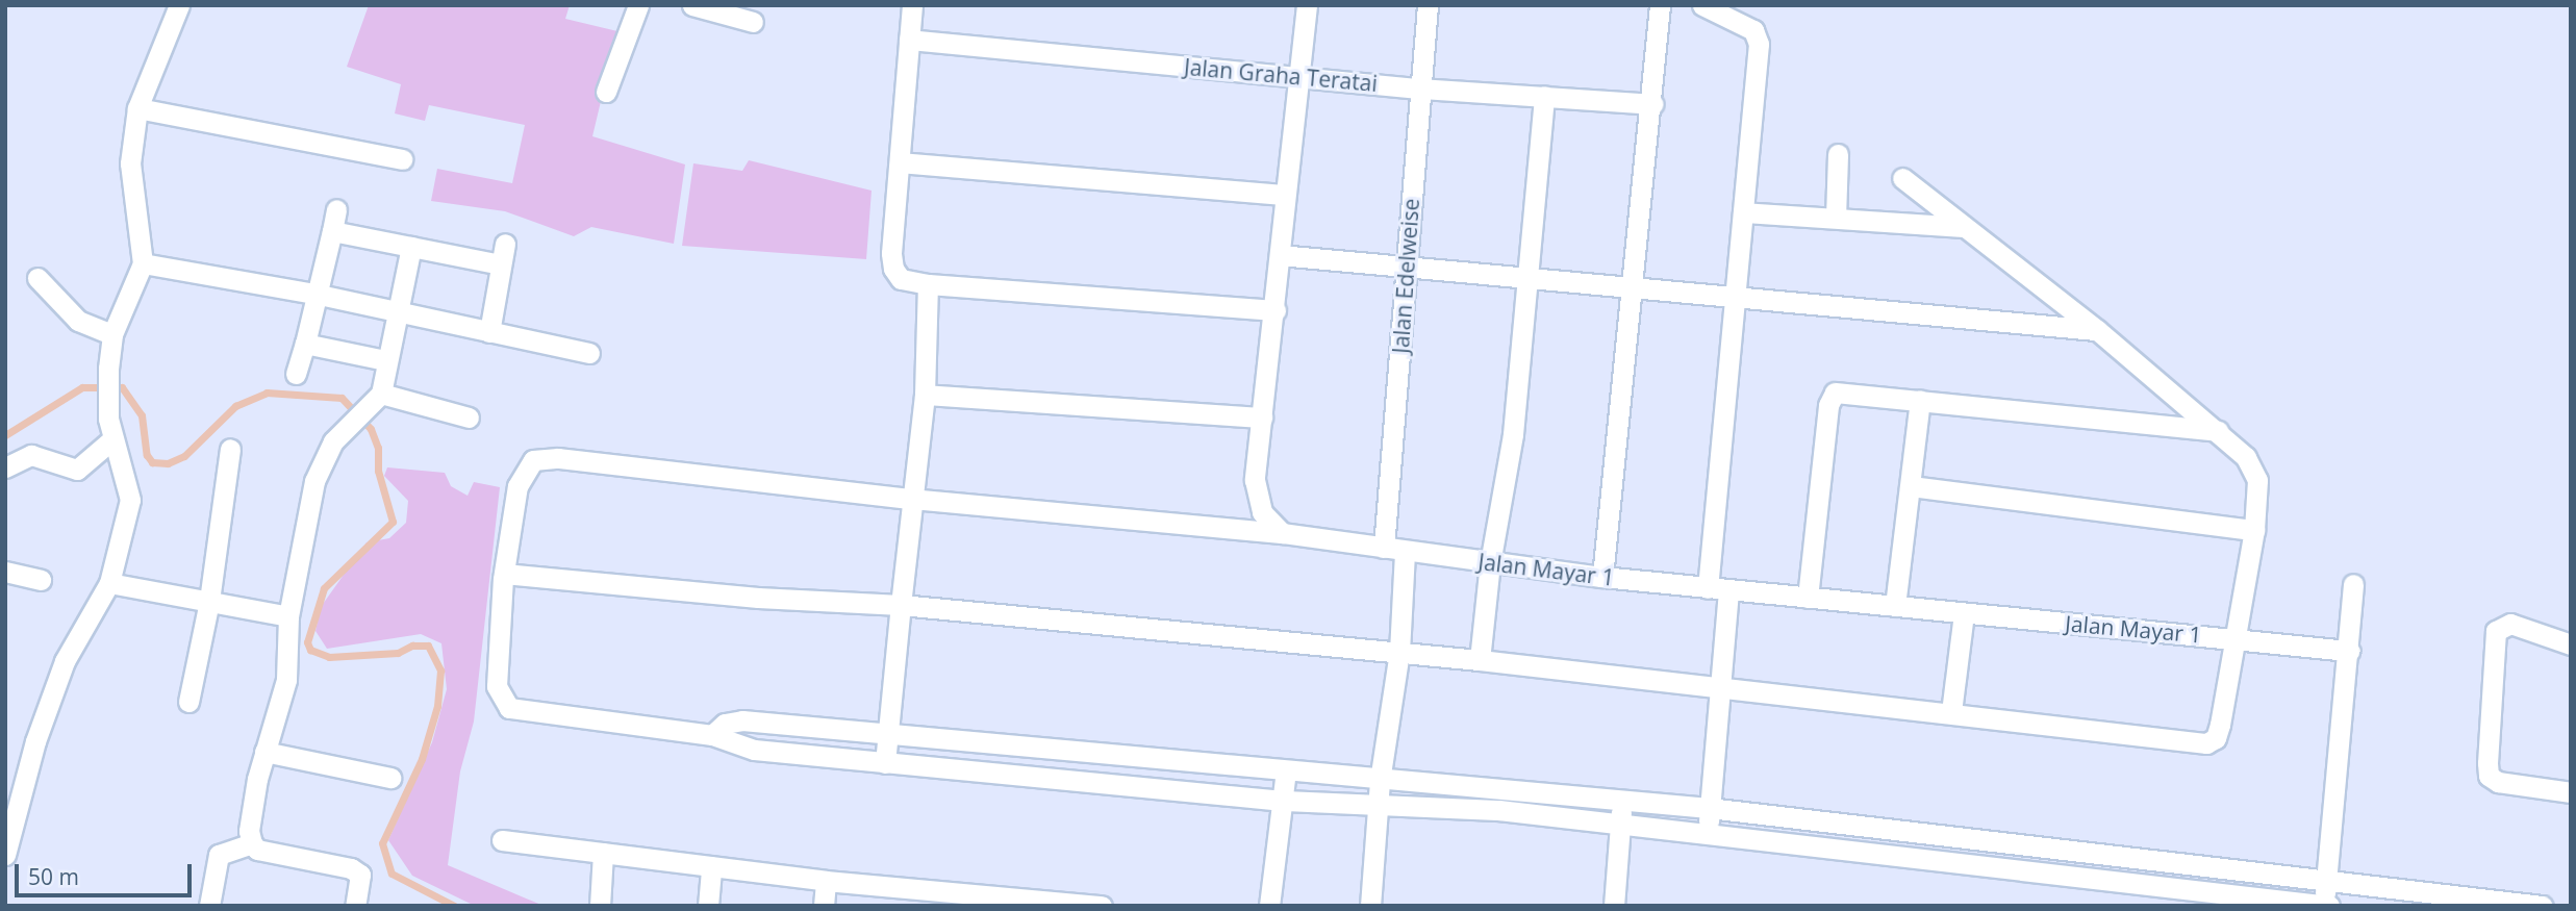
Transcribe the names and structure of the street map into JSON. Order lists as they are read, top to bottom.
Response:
{
  "streets": {
    "street": ["Jalan Graha Teratai", "Jalan Edelweise", "Jalan Mayar 1"]
  },
  "crossings": [
    ["Jalan Graha Teratai", "Jalan Edelweise"],
    ["Jalan Edelweise", "Jalan Mayar 1"]
  ],
  "scale_bar": "50 m"
}
